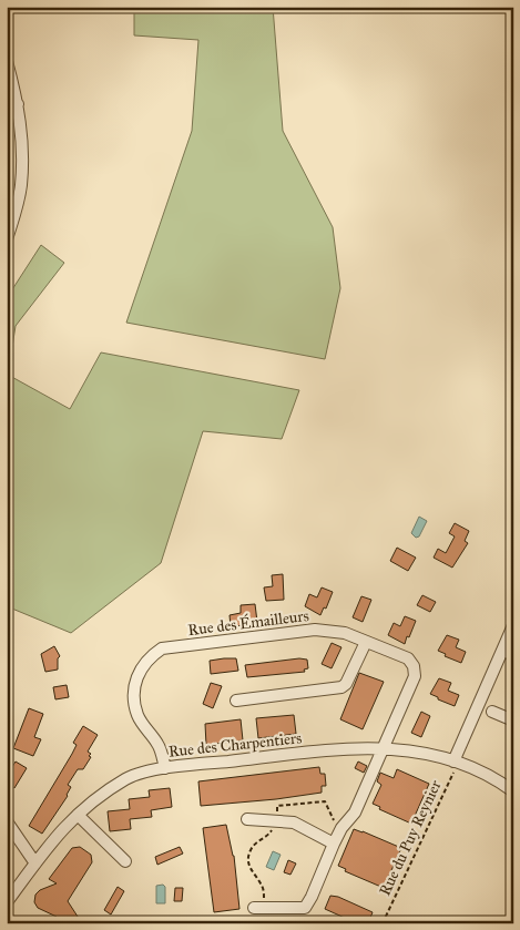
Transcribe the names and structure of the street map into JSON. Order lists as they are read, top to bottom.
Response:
{
  "streets": {
    "street": ["Rue des Émailleurs", "Rue des Charpentiers"],
    "path": ["Rue du Puy Reynier"]
  },
  "crossings": [
    ["Rue des Émailleurs", "Rue des Charpentiers"],
    ["Rue des Charpentiers", "Rue du Puy Reynier"]
  ]
}
